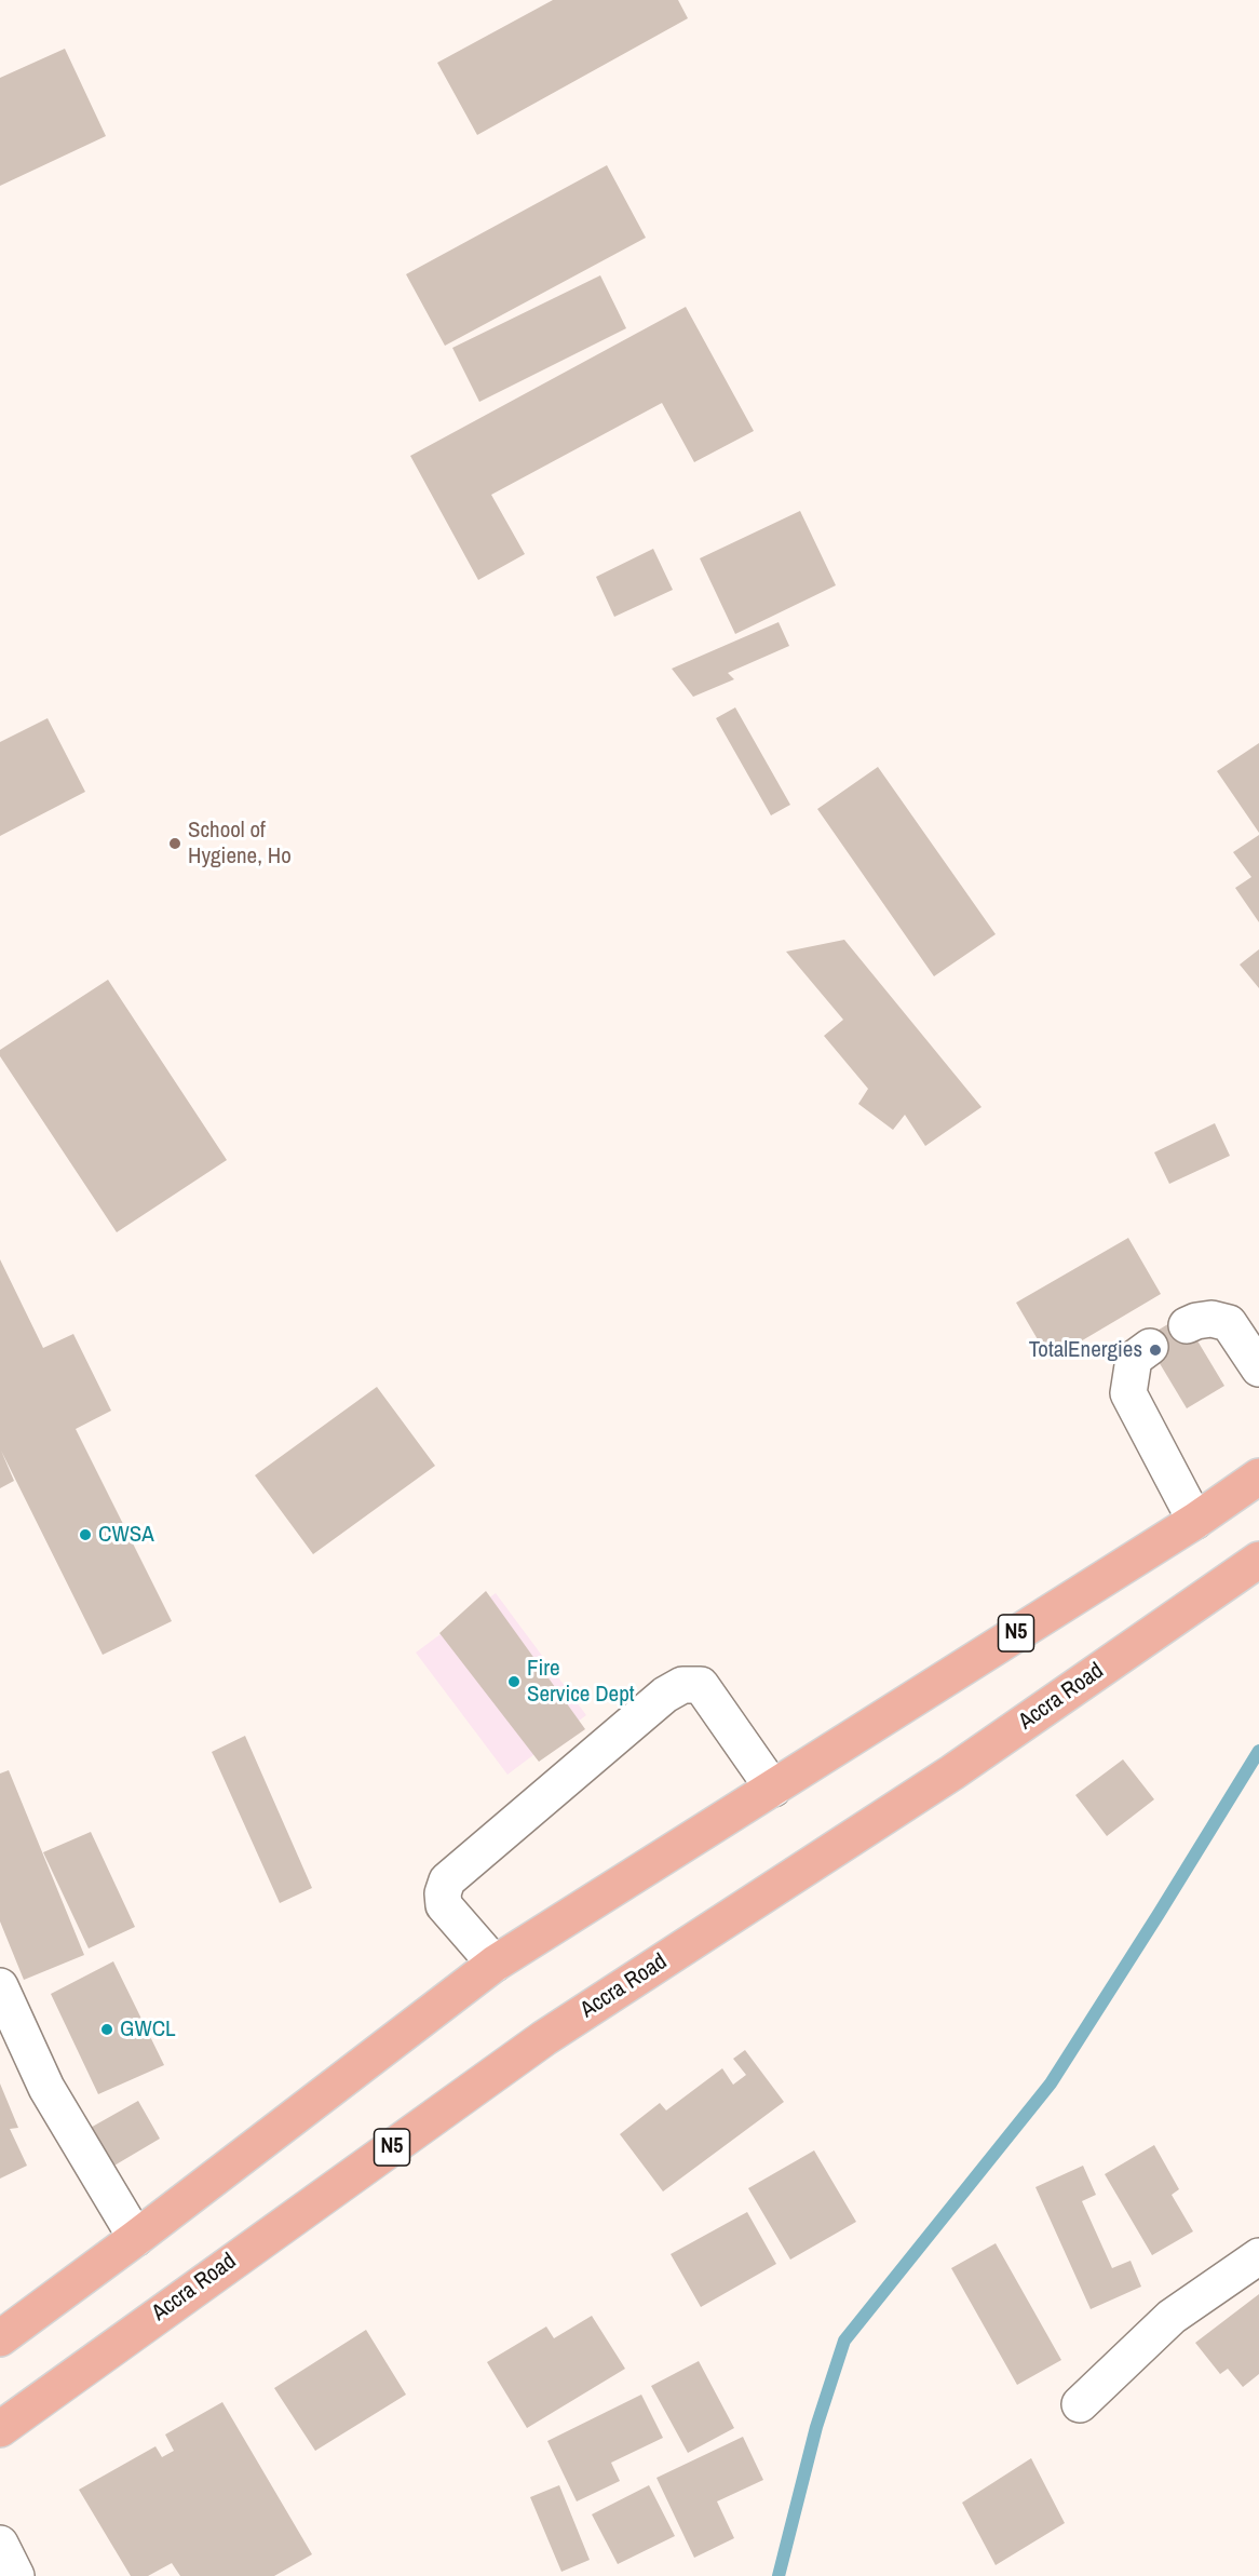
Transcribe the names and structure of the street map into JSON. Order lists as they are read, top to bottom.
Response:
{
  "streets": {
    "main road": ["N5", "Accra Road"]
  },
  "places": [
    "School of Hygiene, Ho",
    "TotalEnergies",
    "CWSA",
    "Fire Service Dept",
    "GWCL"
  ]
}
